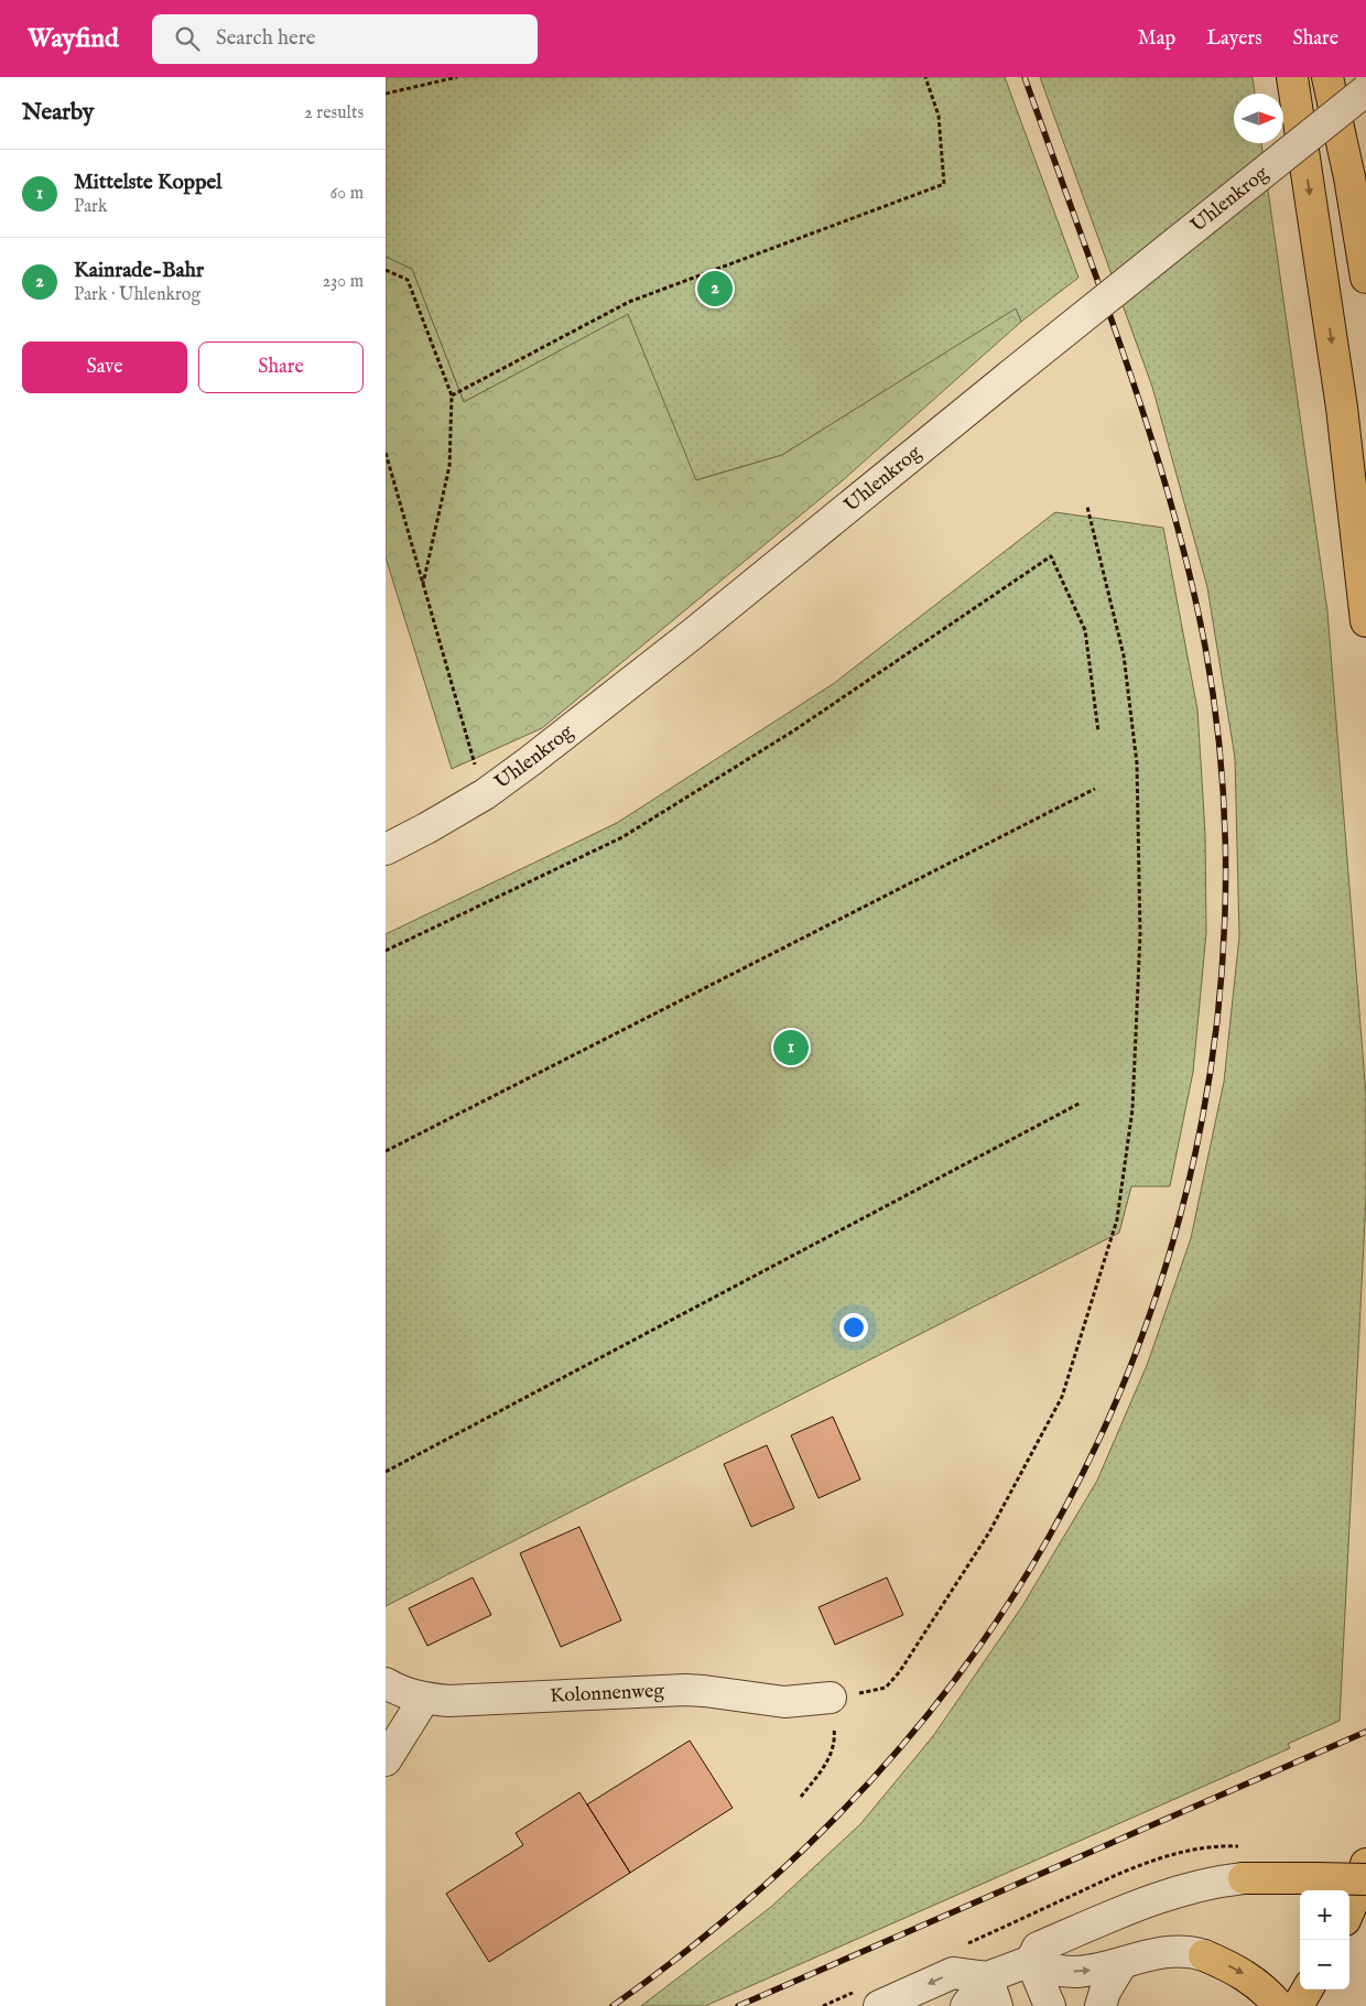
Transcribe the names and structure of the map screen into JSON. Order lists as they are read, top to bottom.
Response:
{
  "streets": {
    "street": ["Uhlenkrog", "Kolonnenweg"]
  },
  "north": "right",
  "page": {
    "header": "Wayfind",
    "search": "Search here",
    "nav": ["Map", "Layers", "Share"],
    "heading": ["Nearby", "2 results"],
    "list": [
      {
        "mark": "1",
        "name": "Mittelste Koppel",
        "note": "Park",
        "value": "60 m"
      },
      {
        "mark": "2",
        "name": "Kainrade-Bahr",
        "note": "Park · Uhlenkrog",
        "value": "230 m"
      }
    ],
    "pins": ["2", "1"],
    "buttons": ["Save", "Share"],
    "map_buttons": ["+", "−"]
  }
}
